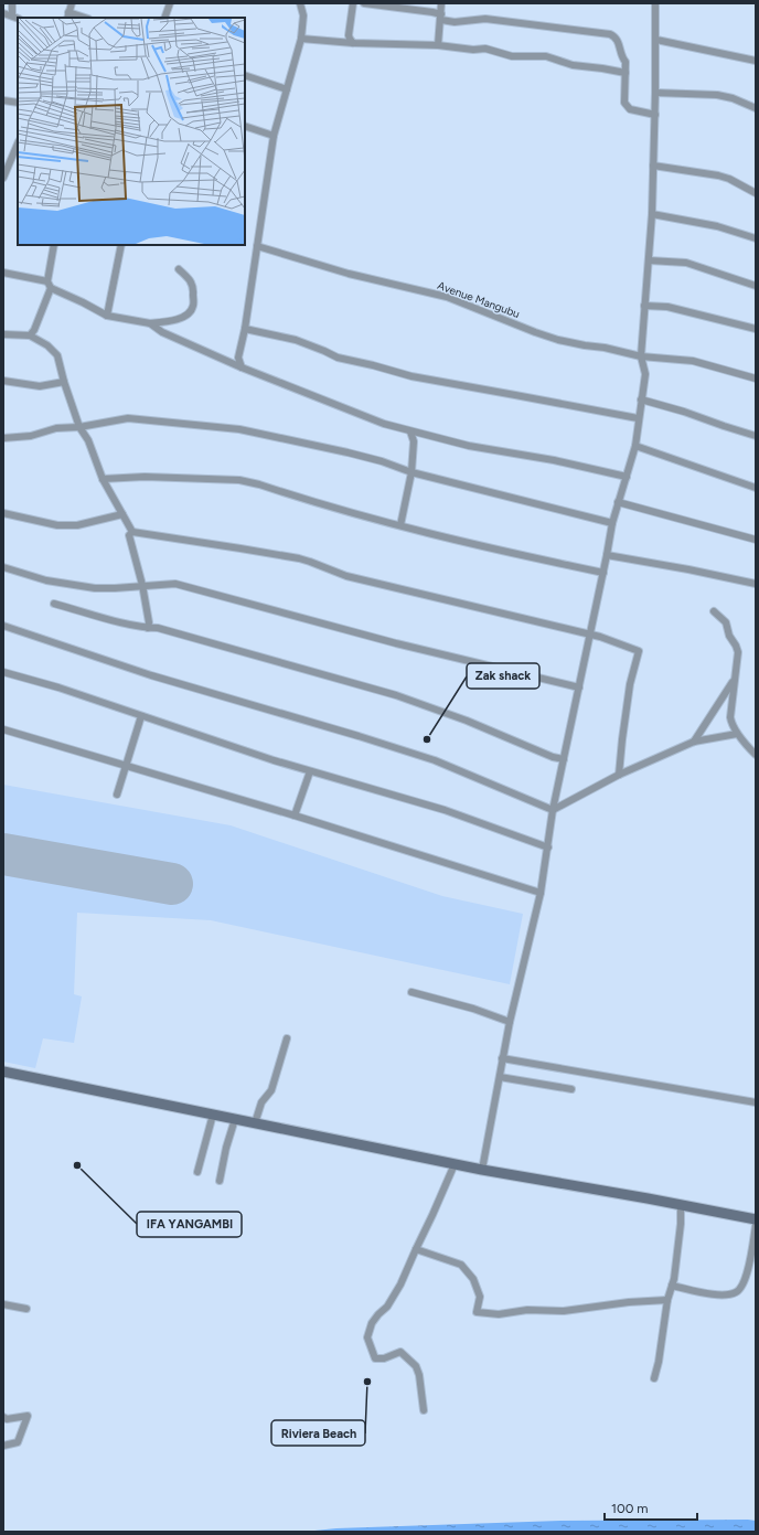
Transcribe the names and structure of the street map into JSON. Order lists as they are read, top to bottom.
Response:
{
  "streets": {
    "street": ["Avenue Mangubu"]
  },
  "places": ["Zak shack", "IFA YANGAMBI", "Riviera Beach"],
  "scale_bar": "100 m"
}
